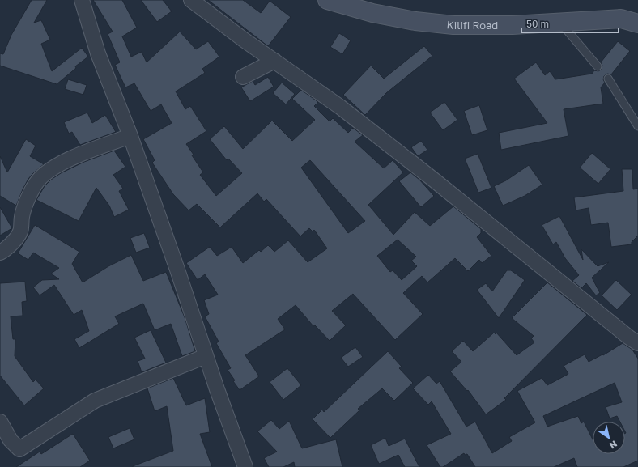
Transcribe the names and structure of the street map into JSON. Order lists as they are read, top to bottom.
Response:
{
  "streets": {
    "street": ["Kilifi Road"]
  },
  "scale_bar": "50 m",
  "north": "bottom right"
}
